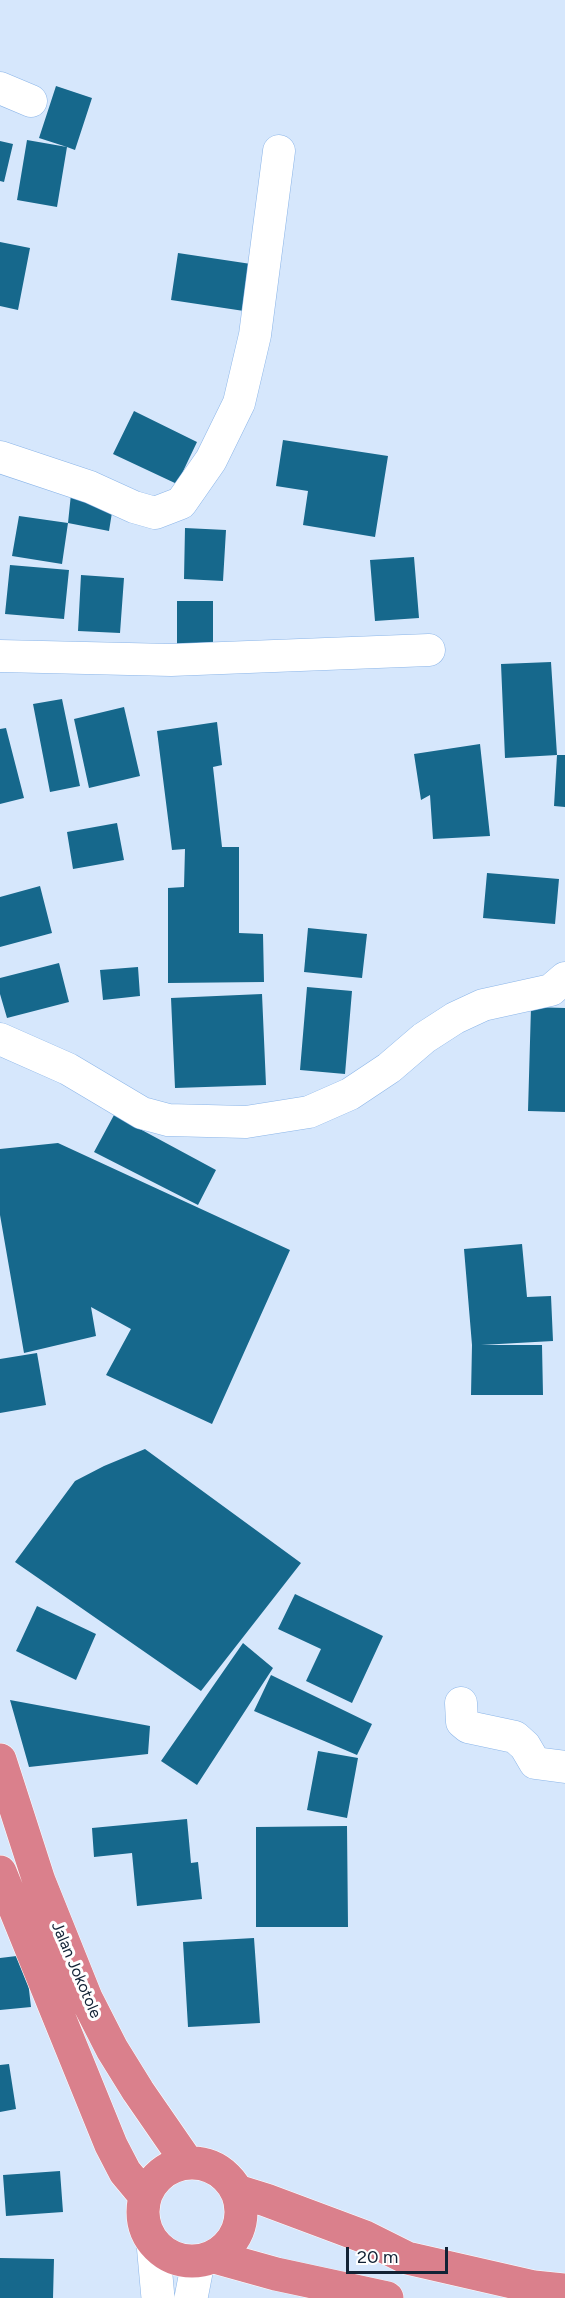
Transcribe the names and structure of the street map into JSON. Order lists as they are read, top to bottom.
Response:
{
  "streets": {
    "highway": ["Jalan Jokotole"]
  },
  "scale_bar": "20 m"
}
